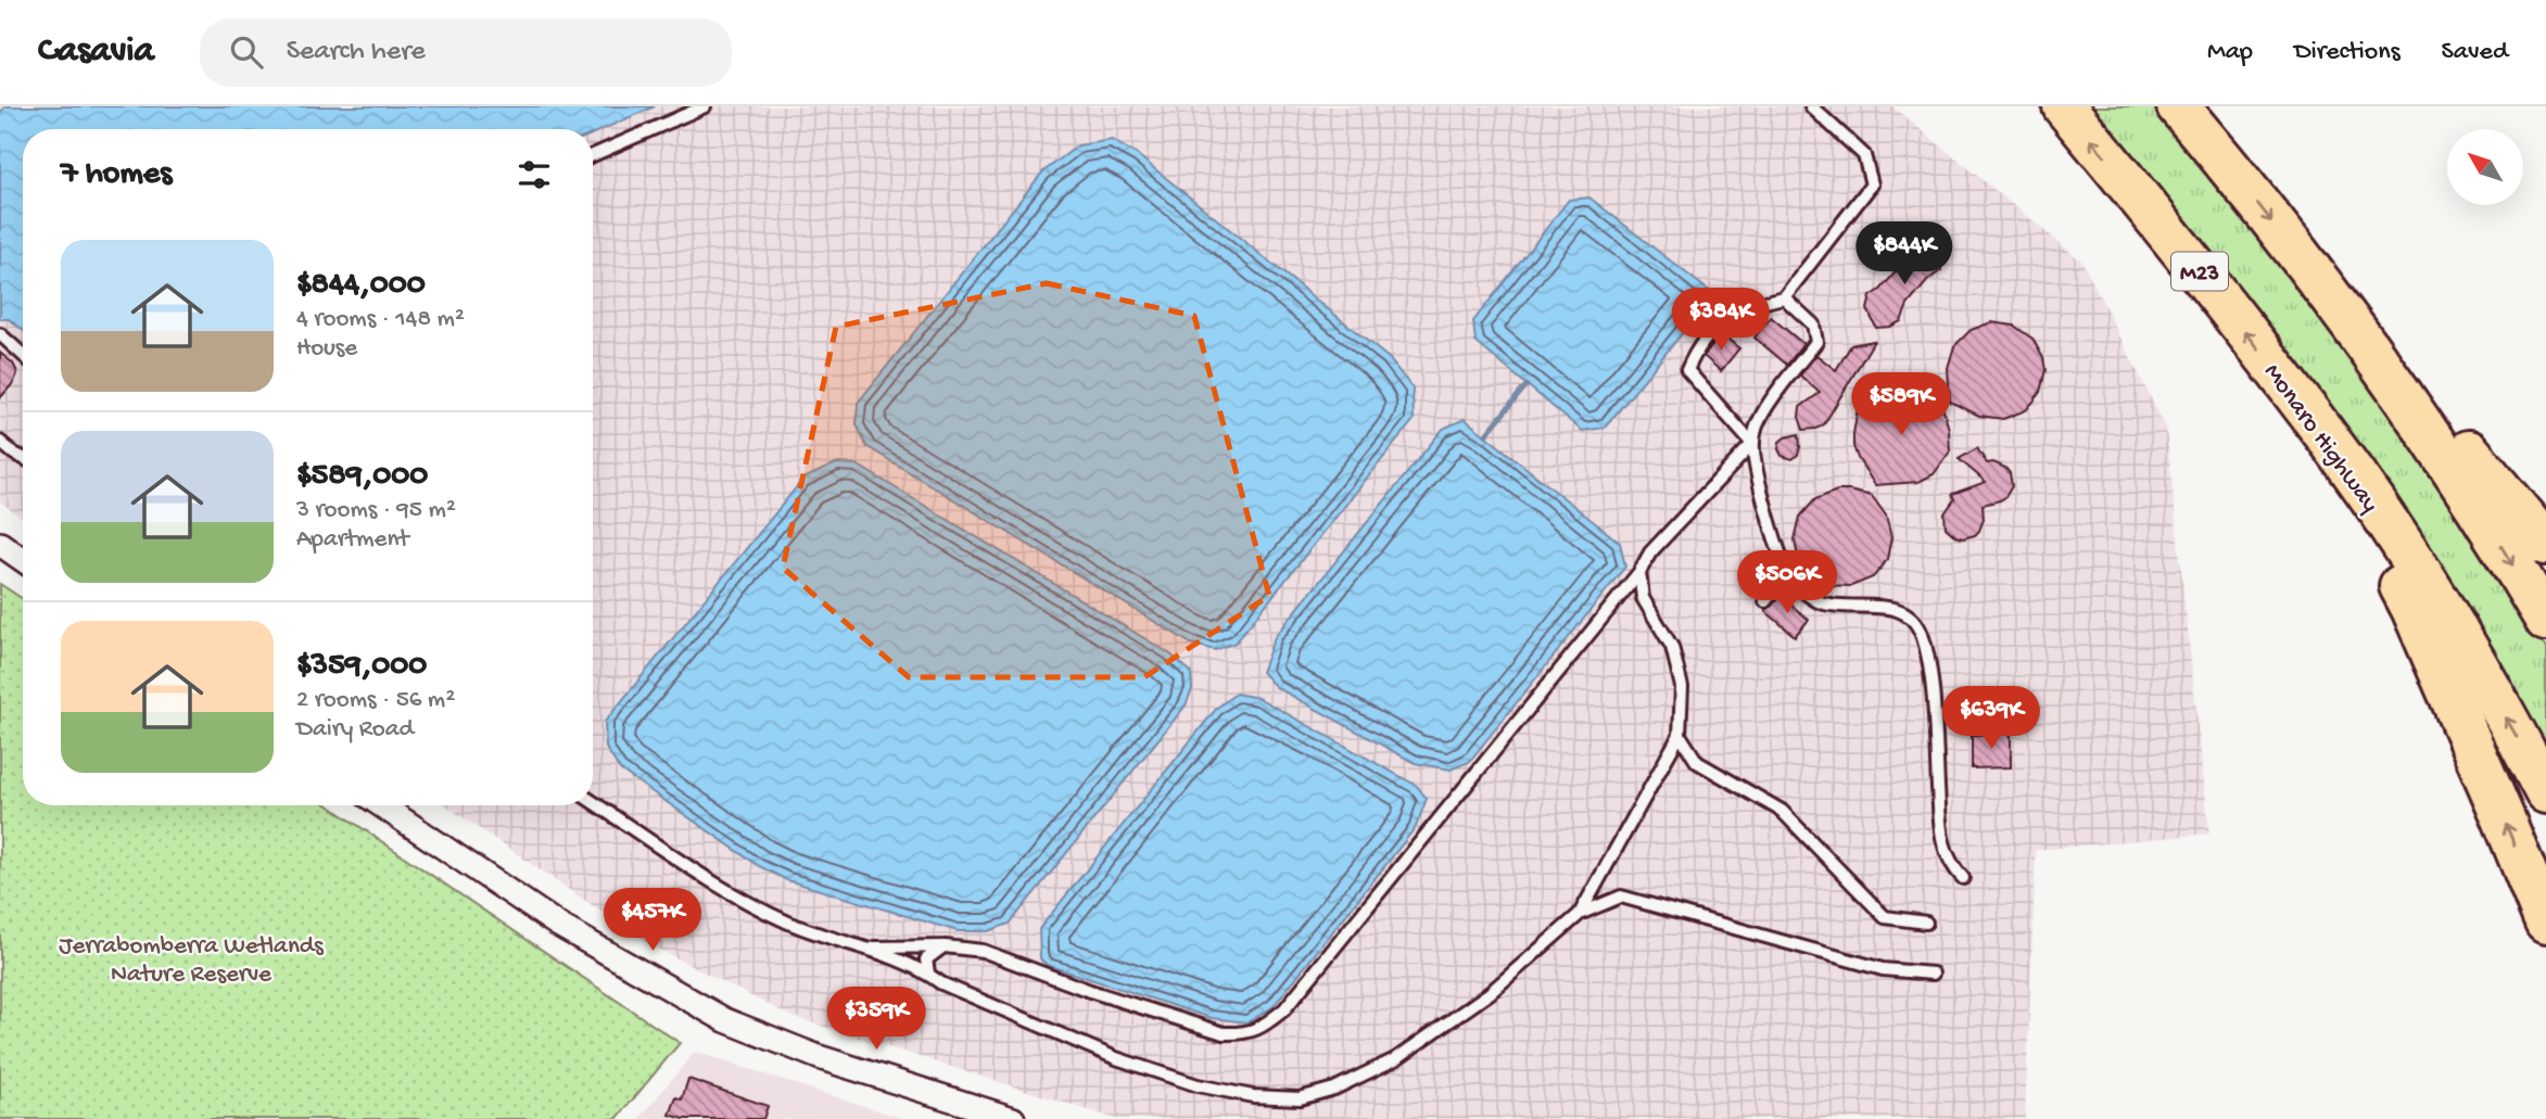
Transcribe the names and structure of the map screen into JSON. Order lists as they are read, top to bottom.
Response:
{
  "streets": {
    "highway": ["M23", "Monaro Highway"]
  },
  "parks": ["Jerrabomberra Wetlands Nature Reserve"],
  "north": "top left",
  "page": {
    "header": "Casavia",
    "search": "Search here",
    "nav": ["Map", "Directions", "Saved"],
    "heading": "7 homes",
    "list": [
      {
        "name": "$844,000",
        "note": "4 rooms · 148 m² · House"
      },
      {
        "name": "$589,000",
        "note": "3 rooms · 95 m² · Apartment"
      },
      {
        "name": "$359,000",
        "note": "2 rooms · 56 m² · Dairy Road"
      }
    ],
    "price": [
      "$844K",
      "$384K",
      "$589K",
      "$506K",
      "$639K",
      "$457K",
      "$359K"
    ]
  }
}
